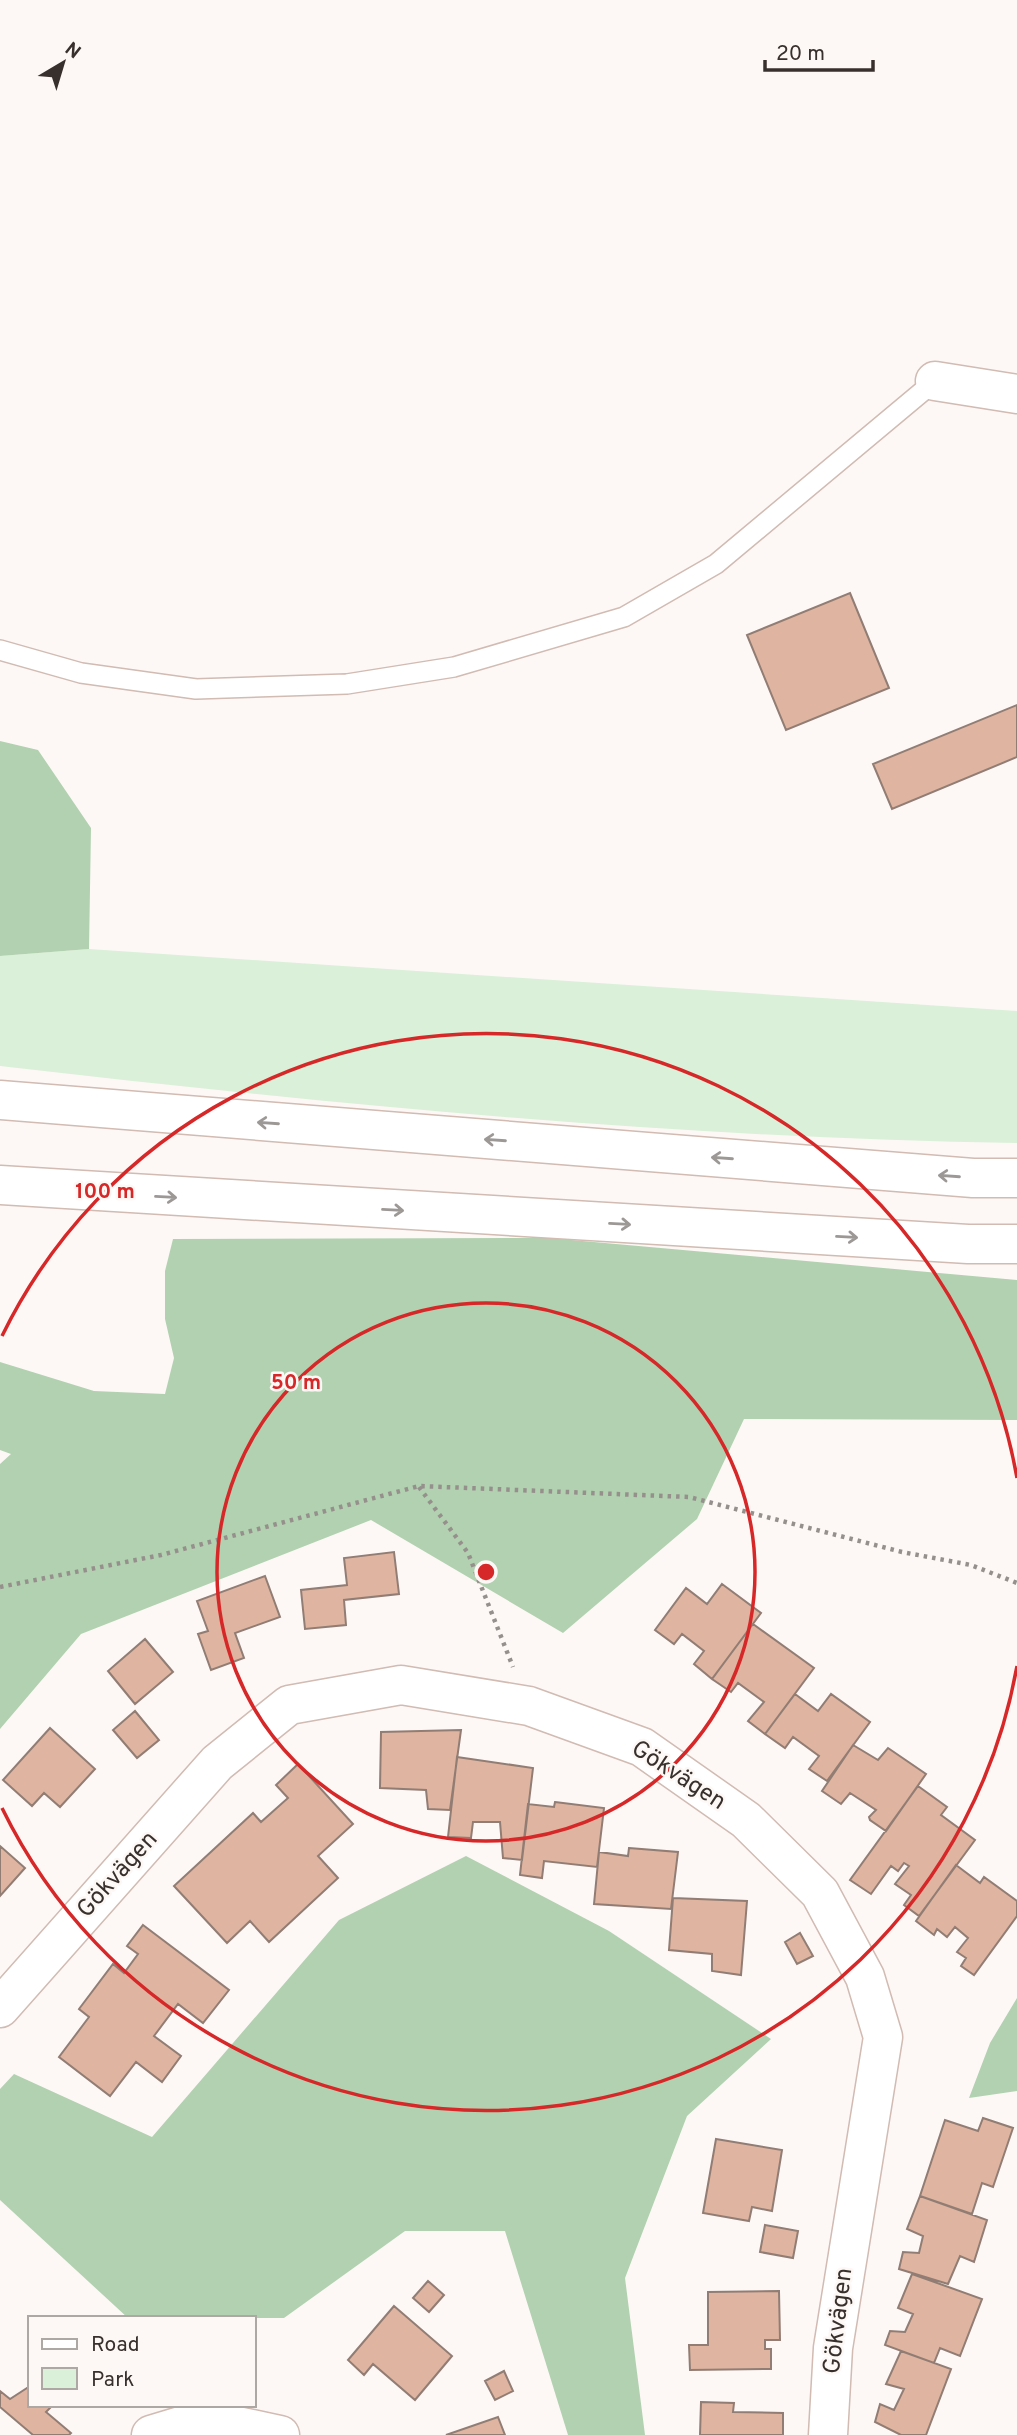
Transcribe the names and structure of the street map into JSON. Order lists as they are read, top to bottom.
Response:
{
  "streets": {
    "main road": ["Gökvägen"]
  },
  "legend": ["Road", "Park"],
  "scale_bar": "20 m",
  "north": "top right",
  "rings": ["100 m", "50 m"]
}
